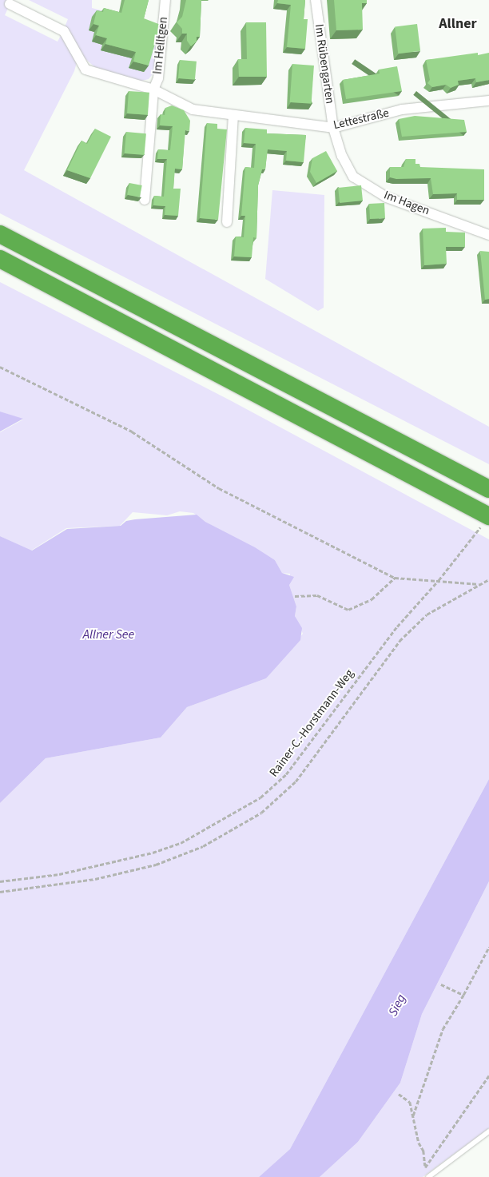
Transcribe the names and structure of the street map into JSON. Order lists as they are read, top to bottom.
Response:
{
  "streets": {
    "street": [
      "Im Helltgen",
      "Im Rübengarten",
      "Lettestraße",
      "Im Hagen"
    ],
    "path": ["Rainer-C.-Horstmann-Weg"]
  },
  "crossings": [
    ["Im Helltgen", "Lettestraße"],
    ["Im Rübengarten", "Lettestraße"],
    ["Im Rübengarten", "Im Hagen"],
    ["Lettestraße", "Im Hagen"]
  ],
  "districts": ["Allner"],
  "water": ["Allner See", "Sieg"]
}
